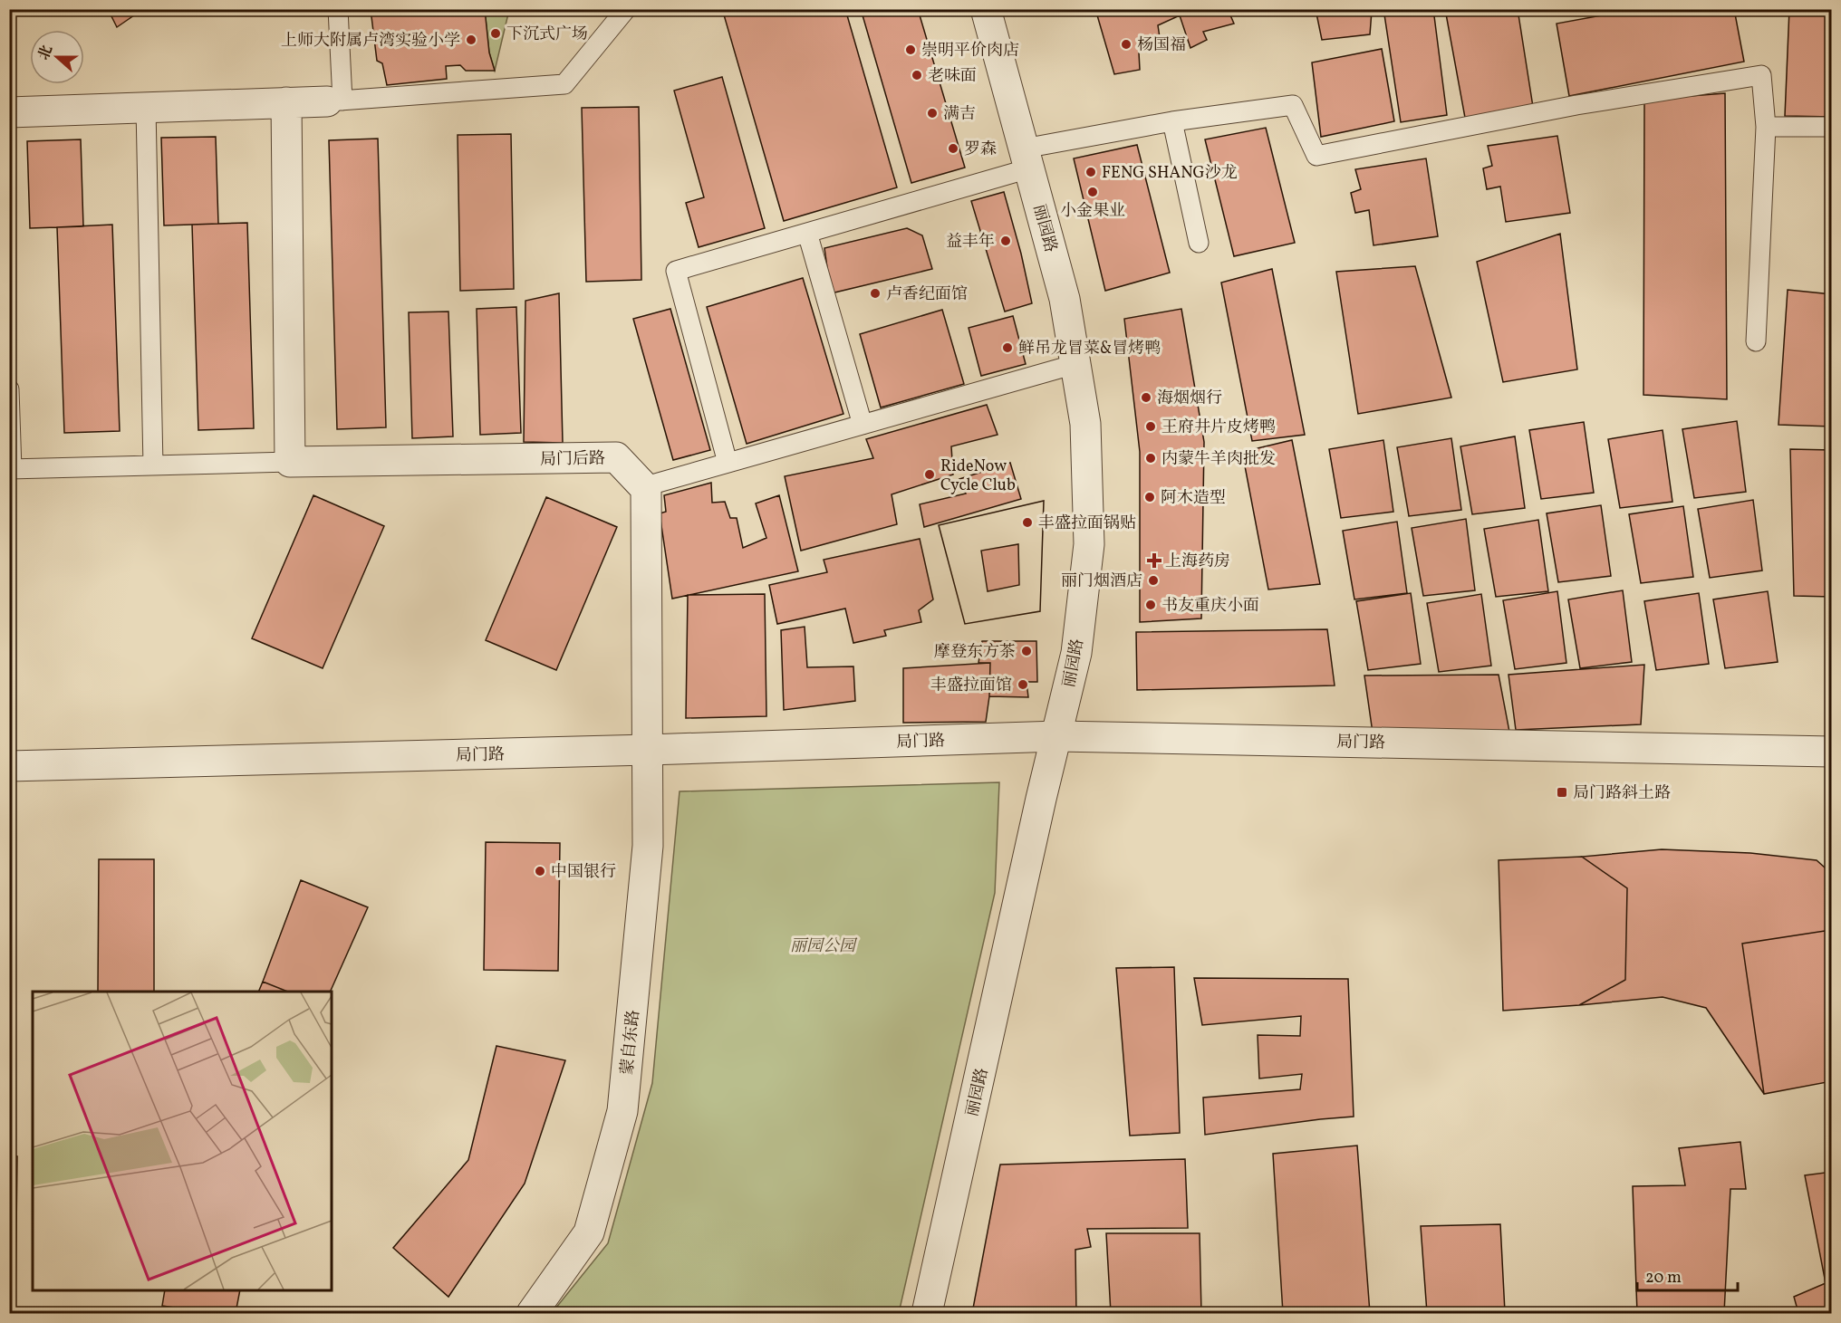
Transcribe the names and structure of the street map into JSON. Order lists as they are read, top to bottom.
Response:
{
  "streets": {
    "street": [
      "丽园路",
      "局门后路",
      "局门路",
      "蒙自东路"
    ]
  },
  "crossings": [
    ["丽园路", "局门路"],
    ["局门路", "蒙自东路"]
  ],
  "parks": ["丽园公园"],
  "places": {
    "other": [
      "下沉式广场",
      "上师大附属卢湾实验小学",
      "杨国福",
      "崇明平价肉店",
      "老味面",
      "满吉",
      "罗森",
      "FENG SHANG沙龙",
      "小金果业",
      "益丰年",
      "卢香纪面馆",
      "鲜吊龙冒菜&冒烤鸭",
      "海烟烟行",
      "王府井片皮烤鸭",
      "内蒙牛羊肉批发",
      "RideNow Cycle Club",
      "阿木造型",
      "丰盛拉面锅贴",
      "丽门烟酒店",
      "书友重庆小面",
      "摩登东方茶",
      "丰盛拉面馆",
      "中国银行"
    ],
    "health": ["上海药房"],
    "transit": ["局门路斜土路"]
  },
  "scale_bar": "20 m",
  "north": "left"
}
